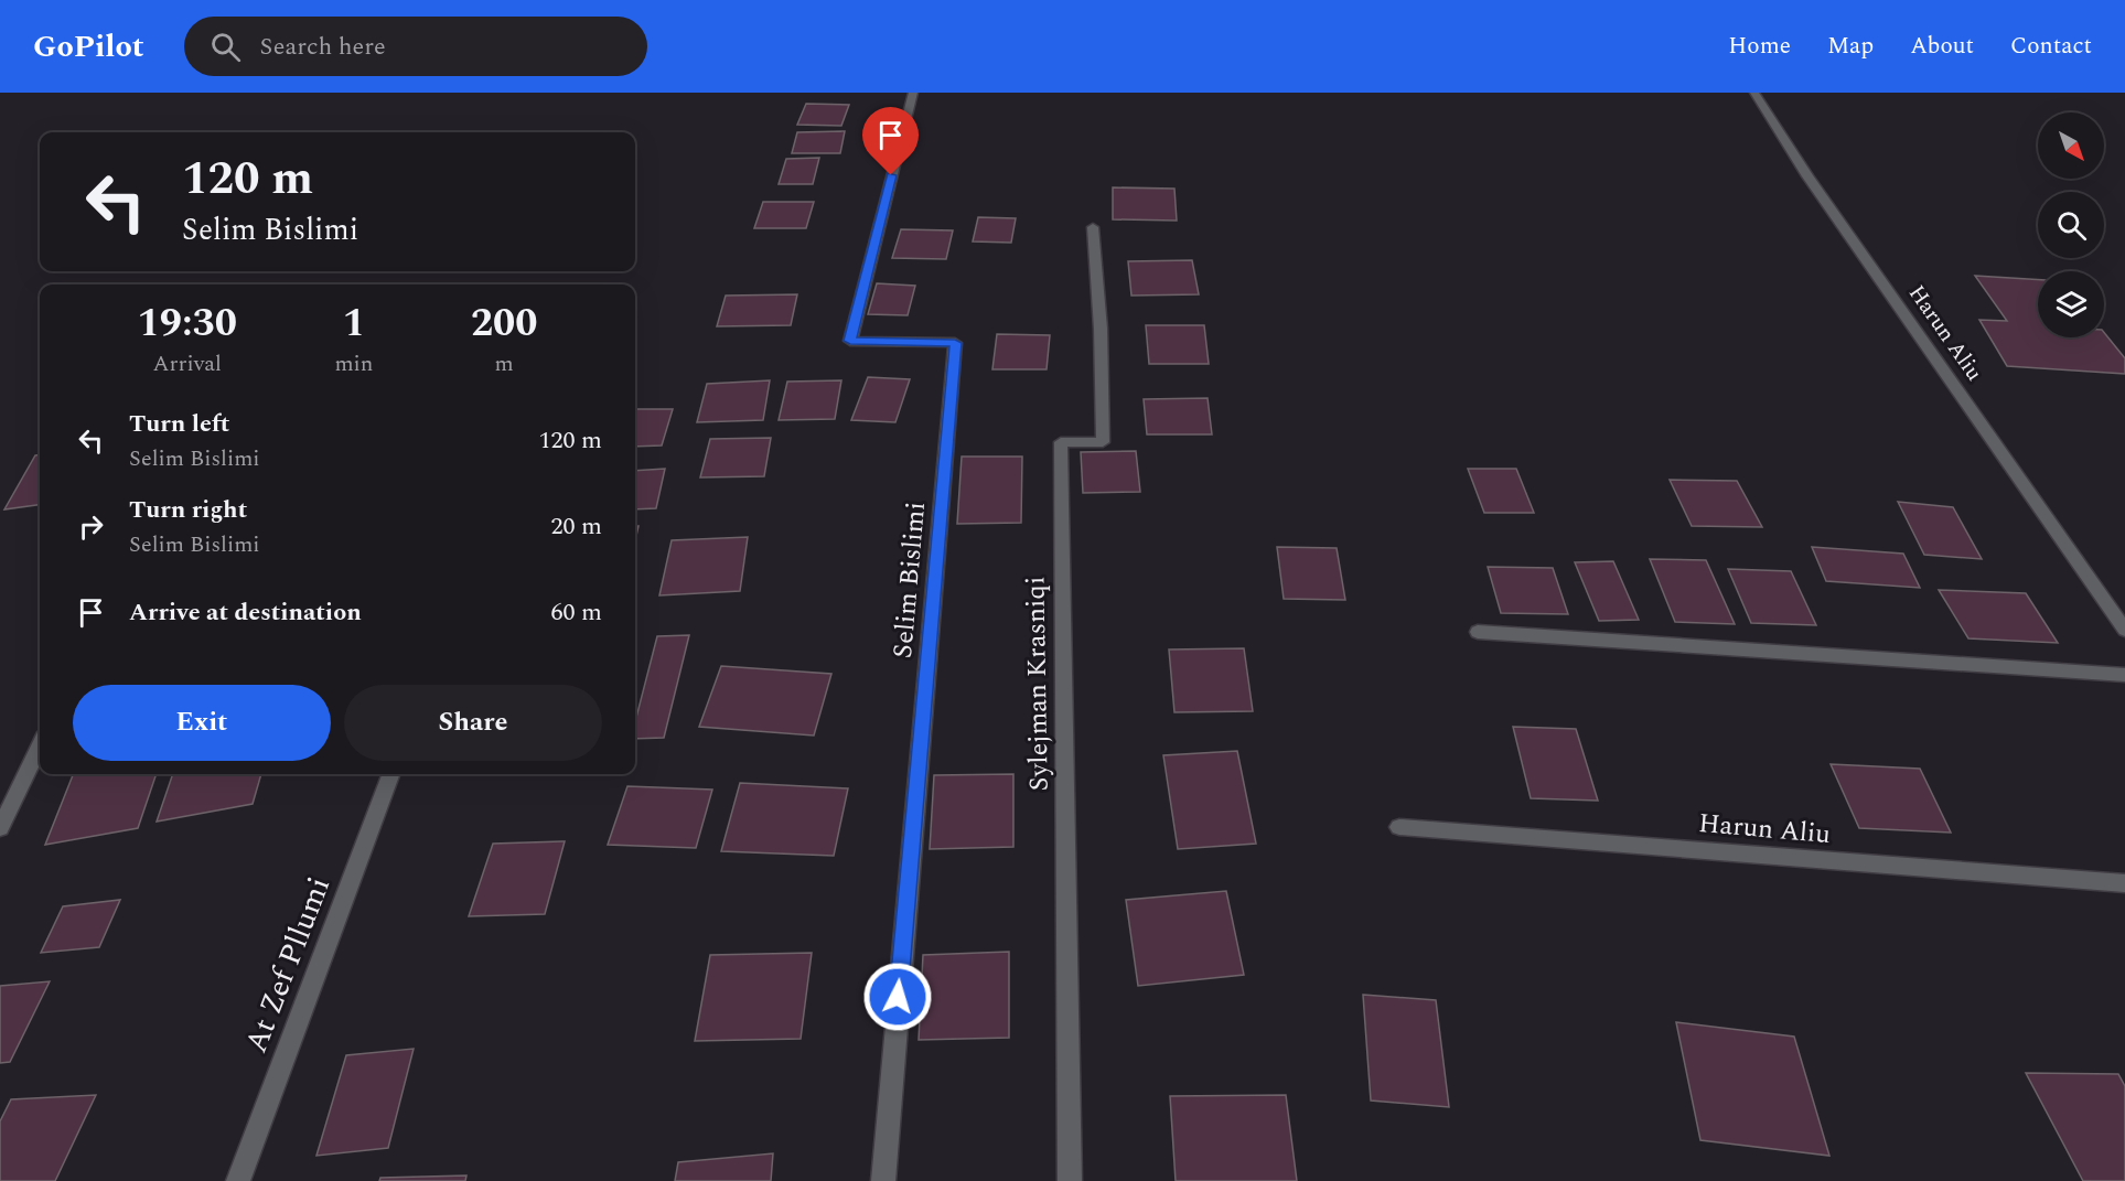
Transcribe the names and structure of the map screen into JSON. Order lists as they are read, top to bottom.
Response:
{
  "streets": {
    "street": [
      "Harun Aliu",
      "Selim Bislimi",
      "Sylejman Krasniqi",
      "At Zef Pllumi"
    ]
  },
  "north": "bottom right",
  "page": {
    "header": "GoPilot",
    "search": "Search here",
    "nav": [
      "Home",
      "Map",
      "About",
      "Contact"
    ],
    "turn": ["120 m", "Selim Bislimi"],
    "eta": [
      "19:30",
      "Arrival",
      "1",
      "min",
      "200",
      "m"
    ],
    "list": [
      {
        "name": "Turn left",
        "note": "Selim Bislimi",
        "value": "120 m"
      },
      {
        "name": "Turn right",
        "note": "Selim Bislimi",
        "value": "20 m"
      },
      {
        "name": "Arrive at destination",
        "value": "60 m"
      }
    ],
    "buttons": ["Exit", "Share"]
  }
}
